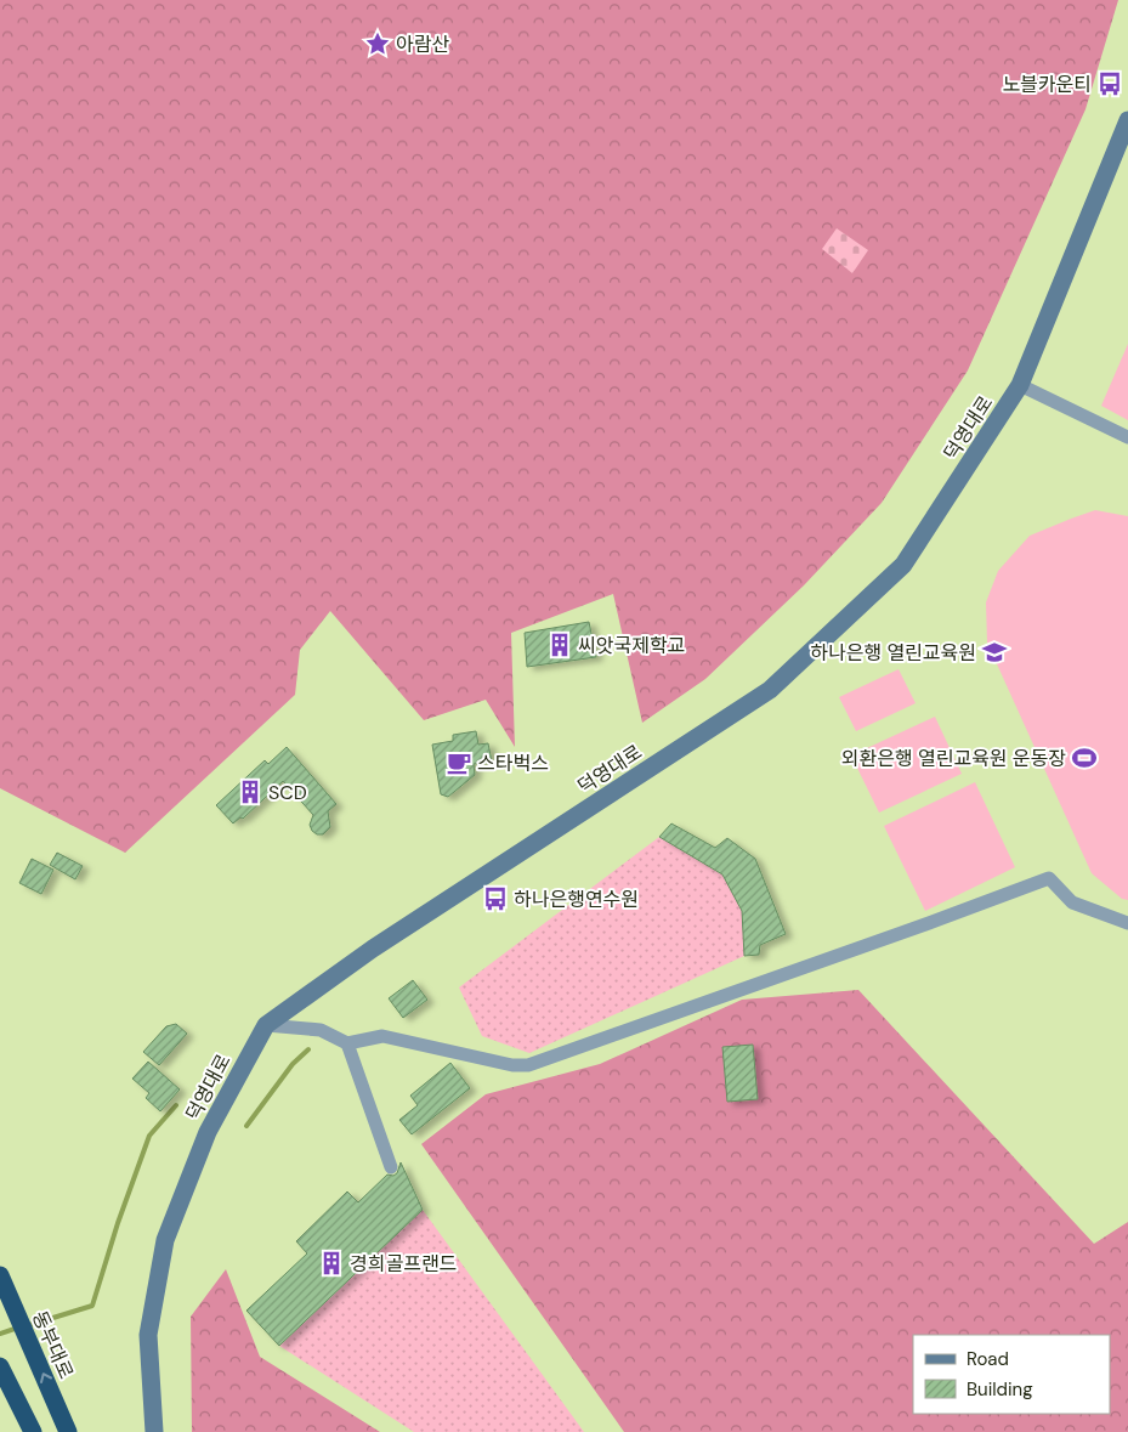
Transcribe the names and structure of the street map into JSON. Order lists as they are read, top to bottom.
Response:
{
  "streets": {
    "highway": ["동부대로"],
    "main road": ["덕영대로"]
  },
  "places": {
    "place": ["아람산"],
    "bus stop": ["노블카운티", "하나은행연수원"],
    "building": ["씨앗국제학교", "SCD", "경희골프랜드"],
    "school or university": ["하나은행 열린교육원"],
    "sports": ["외환은행 열린교육원 운동장"],
    "cafe": ["스타벅스"]
  },
  "legend": ["Road", "Building"]
}
